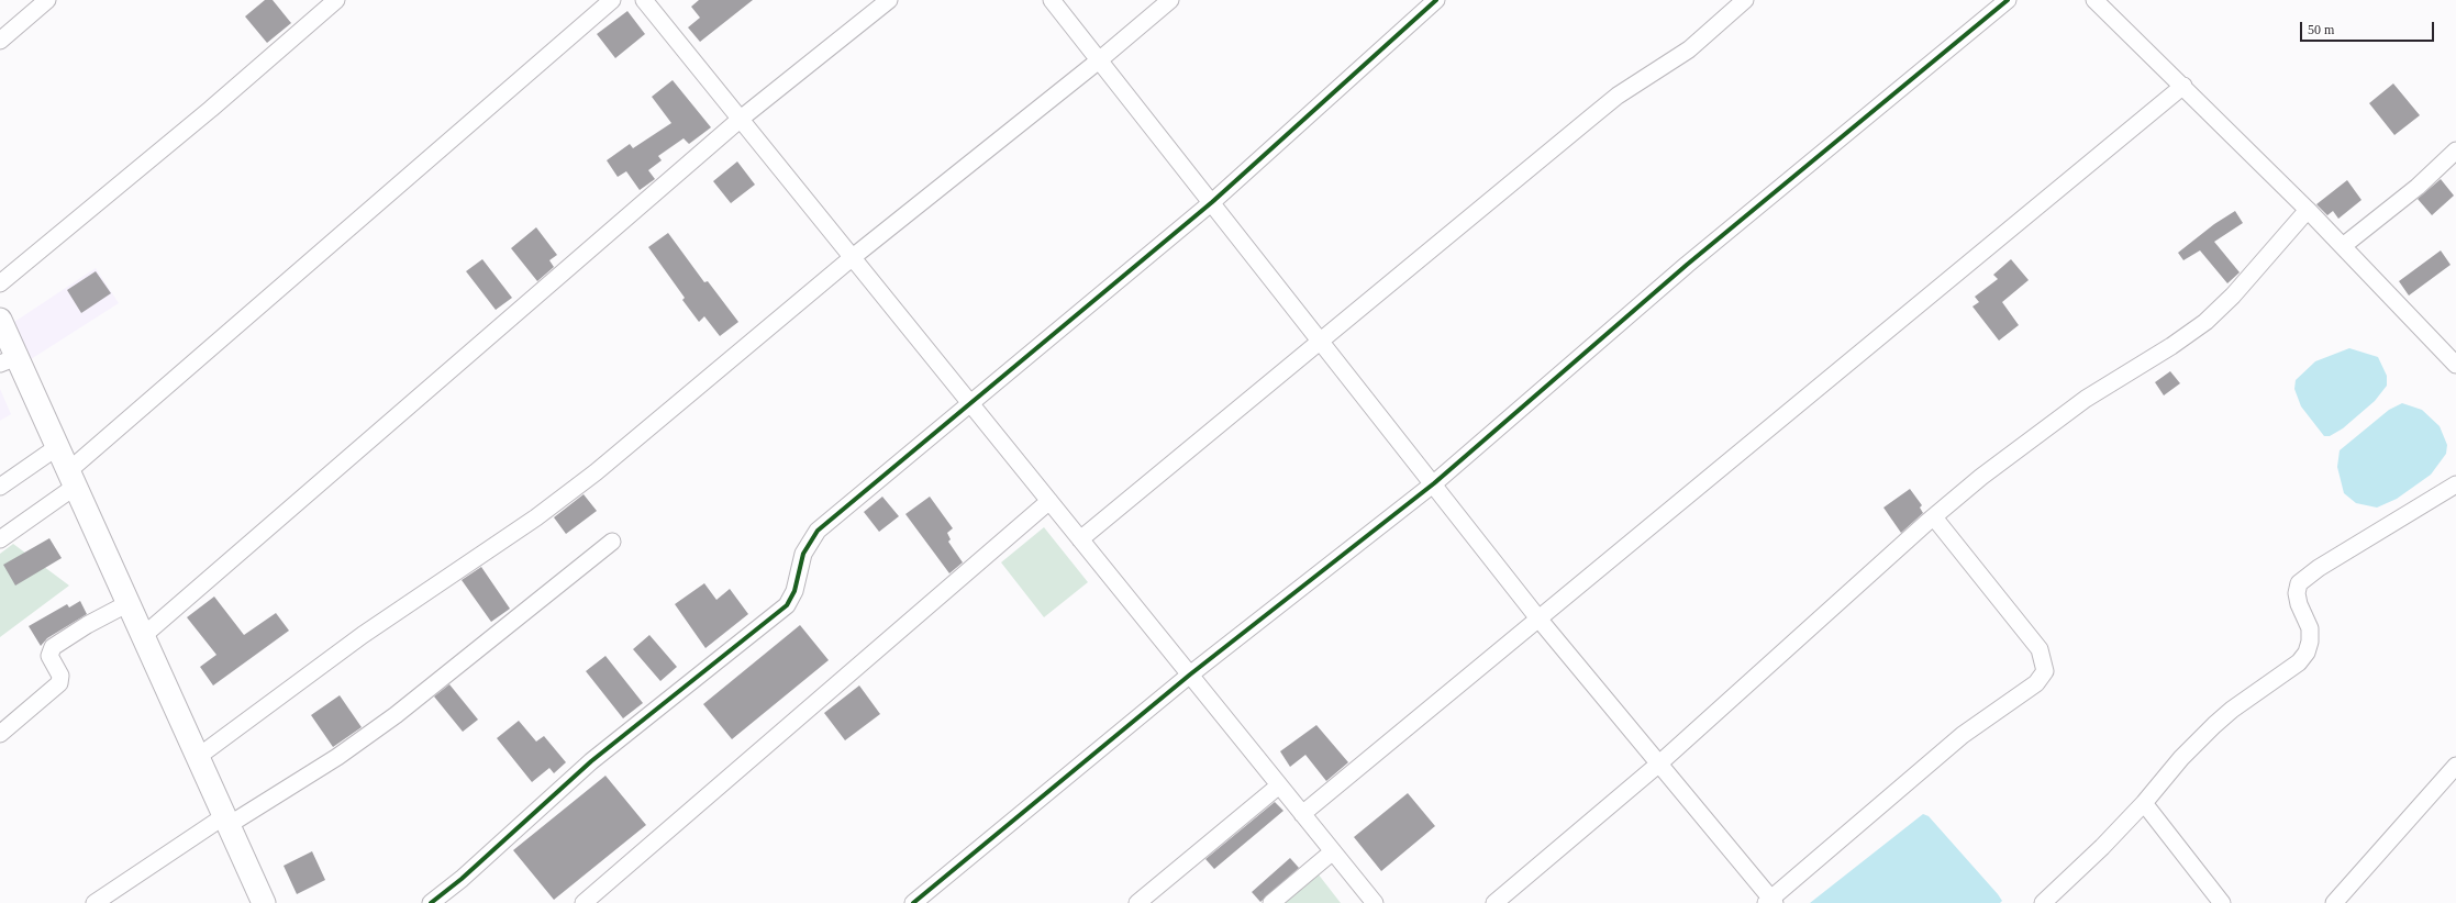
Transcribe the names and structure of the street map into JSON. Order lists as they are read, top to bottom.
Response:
{
  "scale_bar": "50 m"
}
